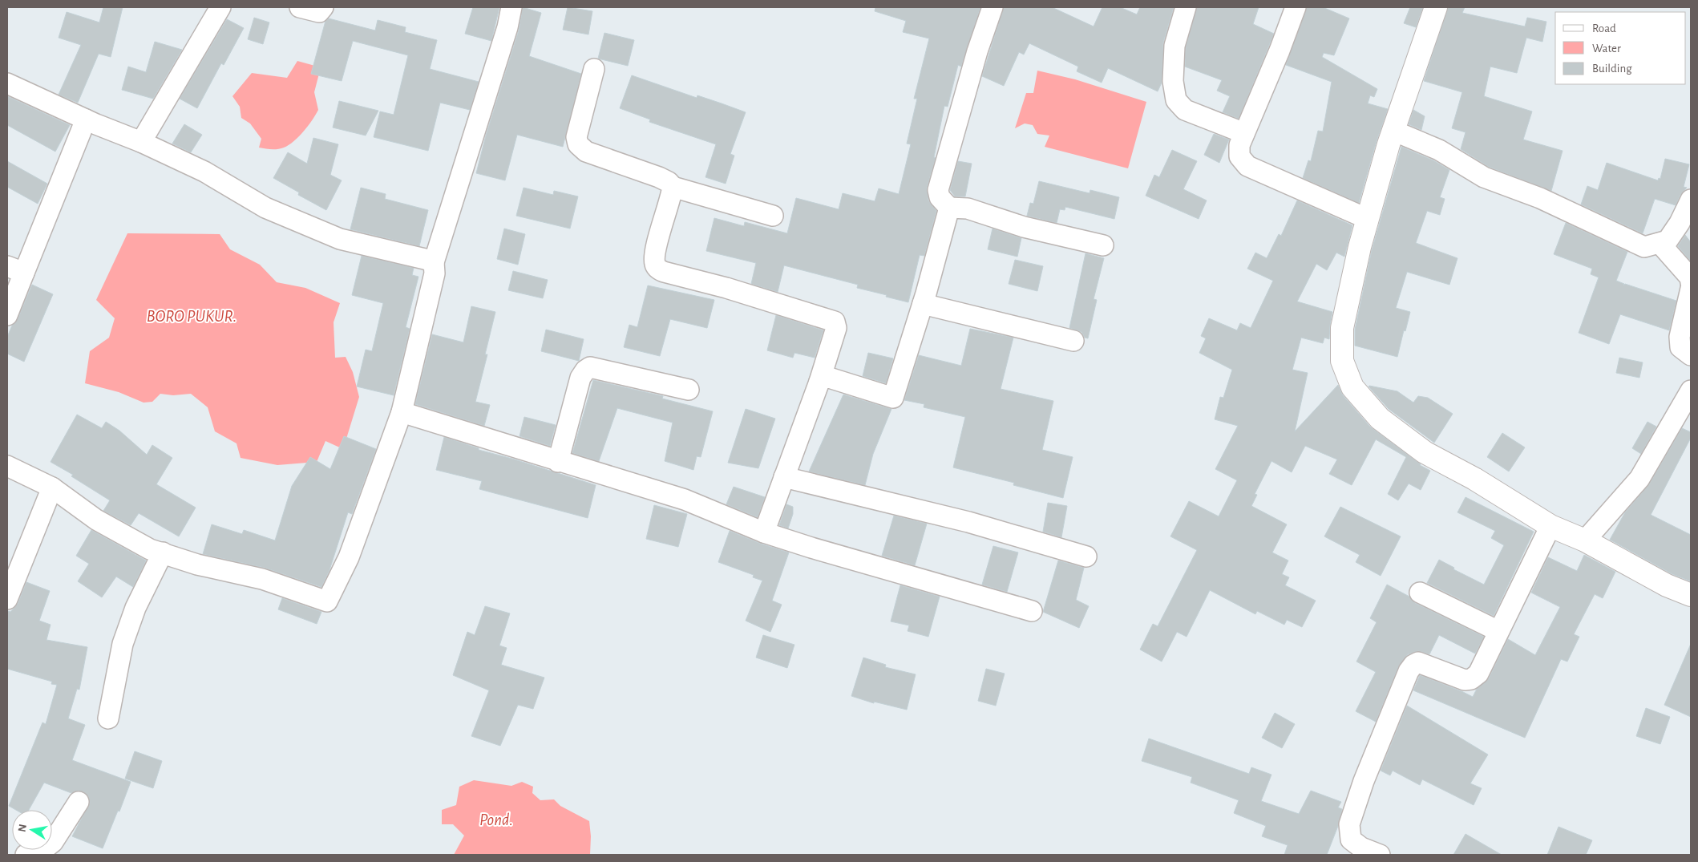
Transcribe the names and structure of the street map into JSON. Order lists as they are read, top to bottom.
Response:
{
  "water": ["BORO PUKUR.", "Pond."],
  "legend": ["Road", "Water", "Building"],
  "north": "left"
}
